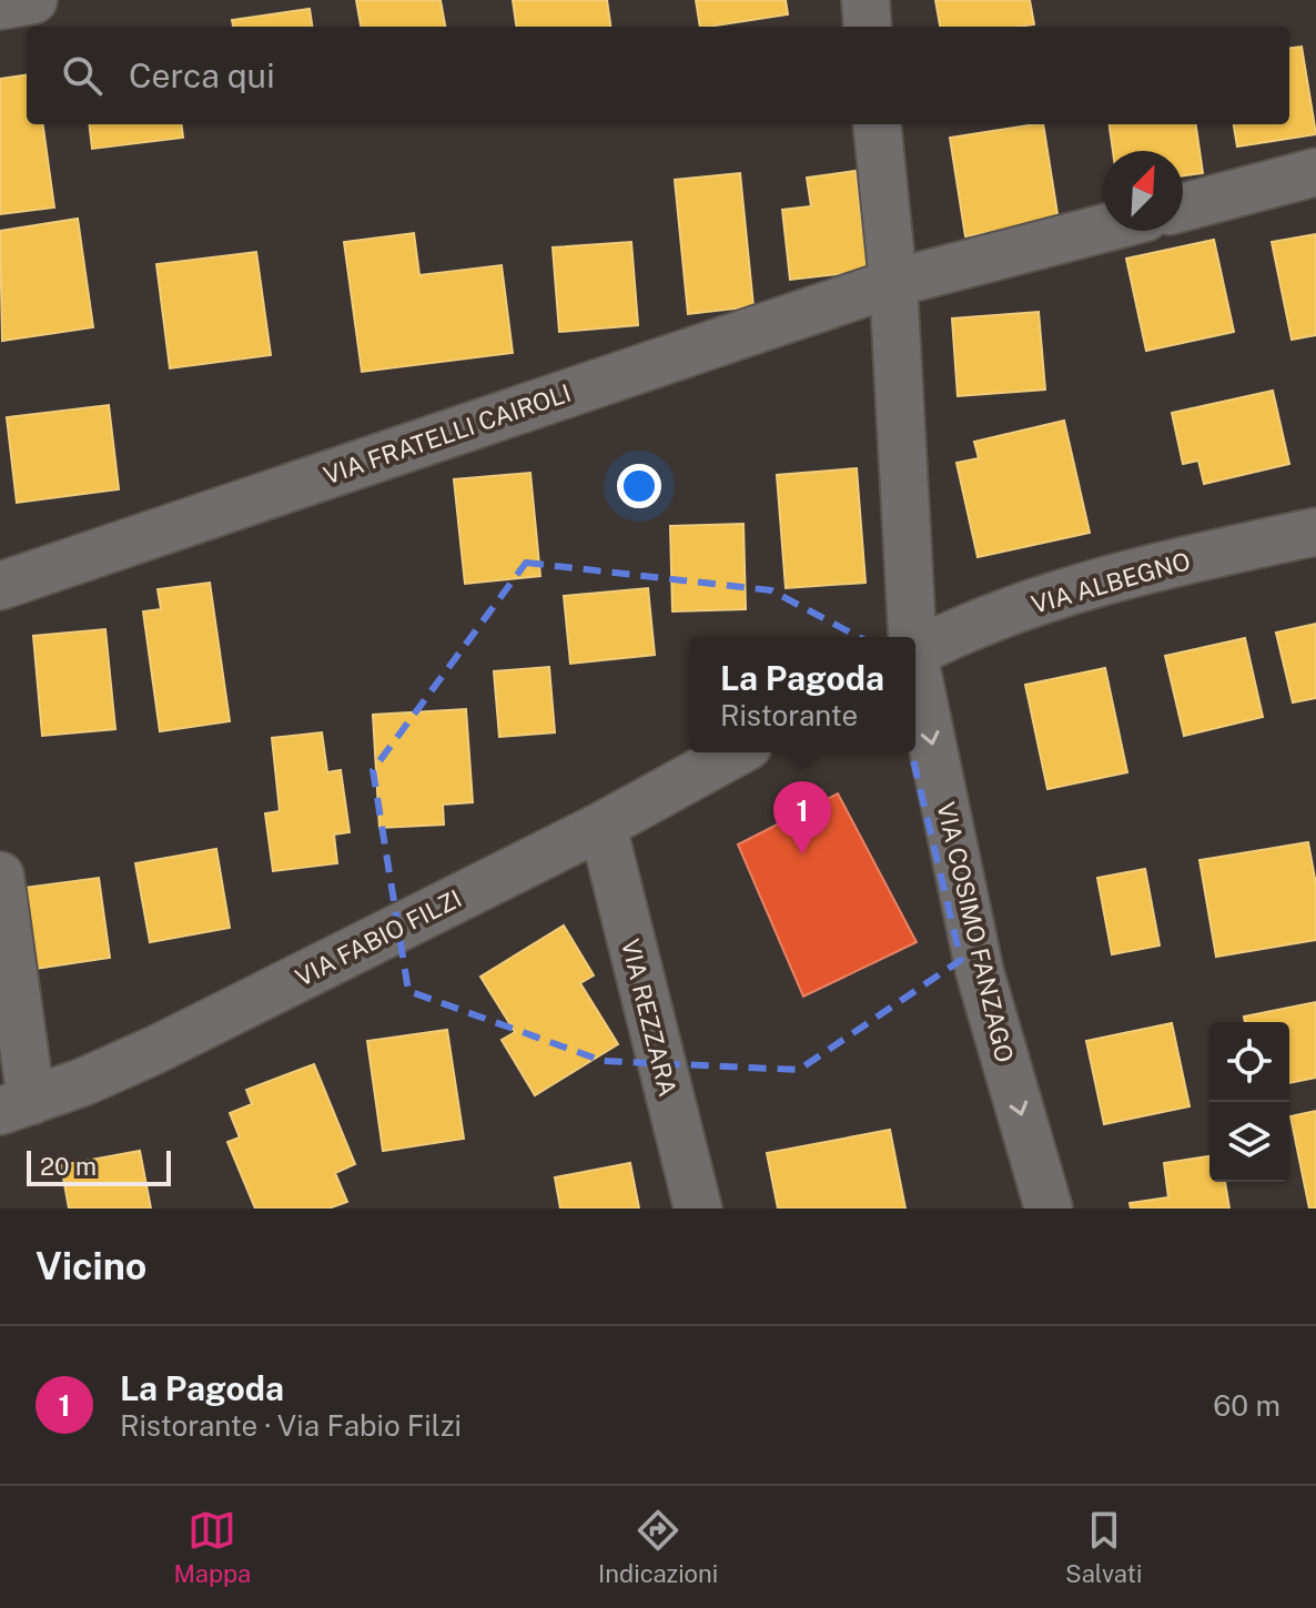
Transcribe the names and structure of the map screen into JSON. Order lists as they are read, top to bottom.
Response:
{
  "streets": {
    "street": [
      "VIA FRATELLI CAIROLI",
      "VIA ALBEGNO",
      "VIA COSIMO FANZAGO",
      "VIA FABIO FILZI",
      "VIA REZZARA"
    ]
  },
  "crossings": [
    ["VIA FRATELLI CAIROLI", "VIA COSIMO FANZAGO"],
    ["VIA FABIO FILZI", "VIA REZZARA"]
  ],
  "one_way": ["VIA COSIMO FANZAGO"],
  "scale_bar": "20 m",
  "north": "top right",
  "page": {
    "search": "Cerca qui",
    "popup": ["La Pagoda", "Ristorante"],
    "pins": "1",
    "scale": "20 m",
    "heading": "Vicino",
    "list": [
      {
        "mark": "1",
        "name": "La Pagoda",
        "note": "Ristorante · Via Fabio Filzi",
        "value": "60 m"
      }
    ],
    "nav": ["Mappa", "Indicazioni", "Salvati"]
  }
}
